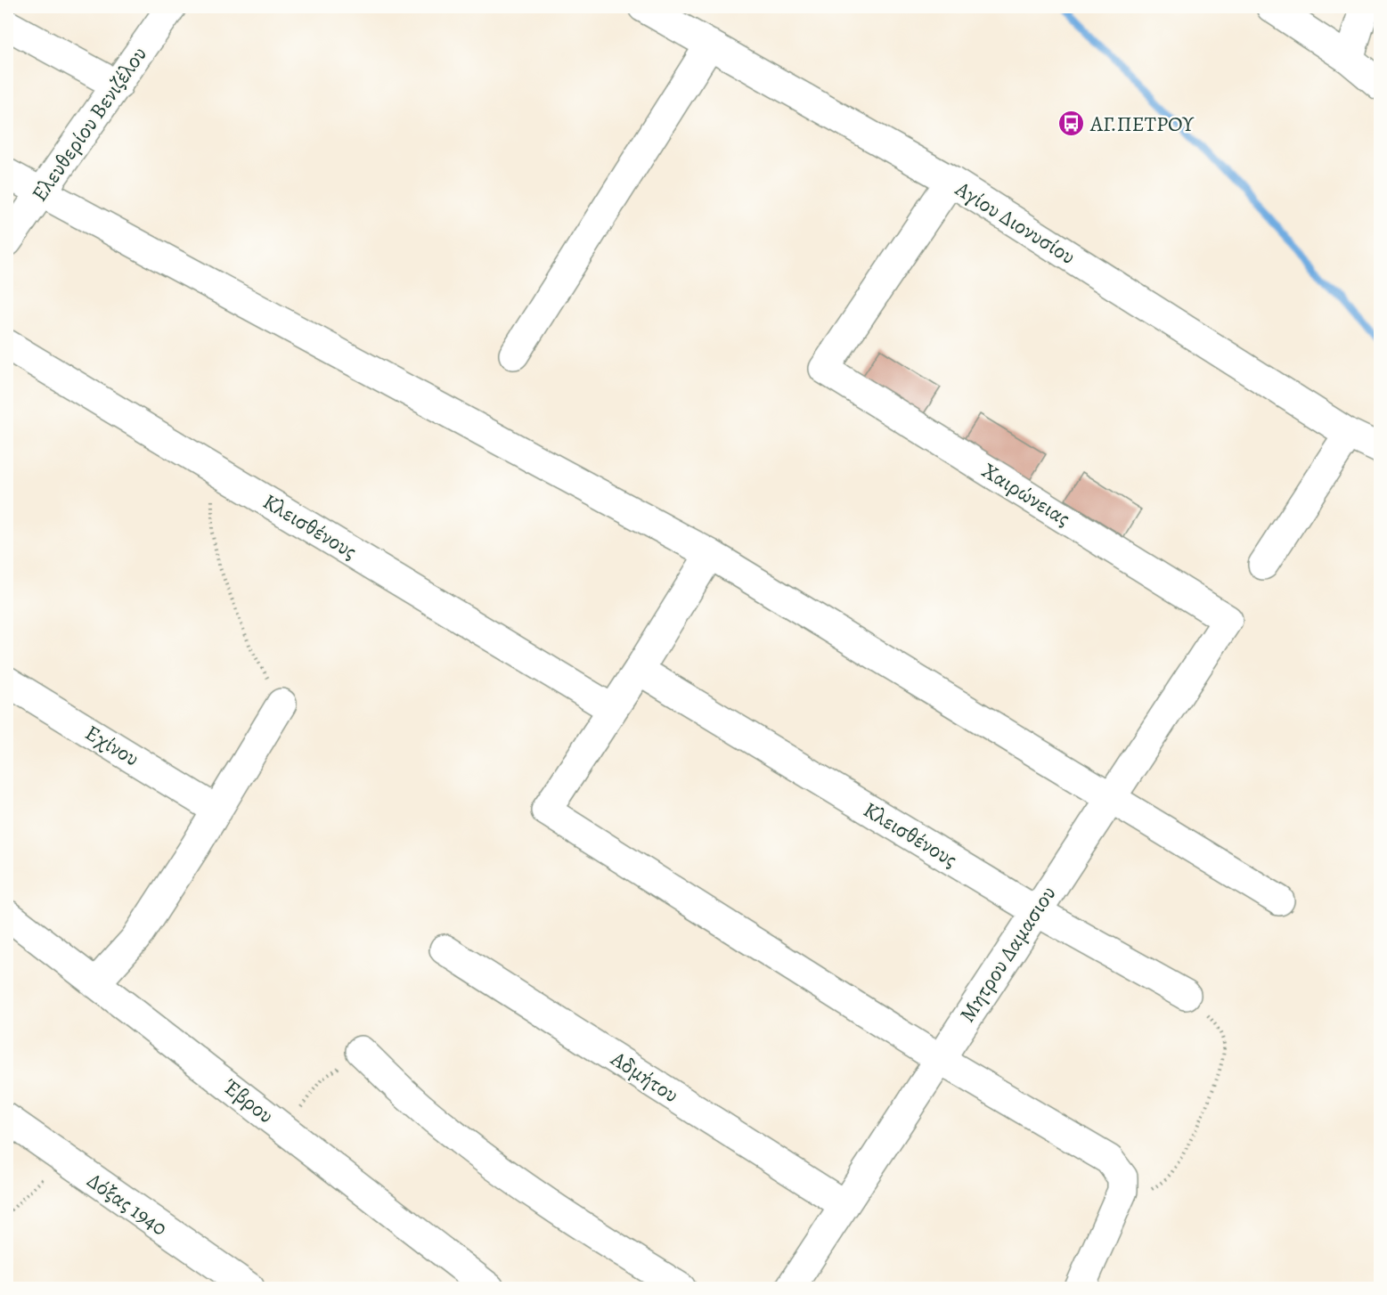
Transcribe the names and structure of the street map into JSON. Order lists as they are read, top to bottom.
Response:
{
  "streets": {
    "street": [
      "Ελευθερίου Βενιζέλου",
      "Αγίου Διονυσίου",
      "Χαιρώνειας",
      "Κλεισθένους",
      "Εχίνου",
      "Μητρου Δαμασιου",
      "Αδμήτου",
      "Έβρου",
      "Δόξας 1940"
    ]
  },
  "crossings": [
    ["Αγίου Διονυσίου", "Χαιρώνειας"],
    ["Χαιρώνειας", "Μητρου Δαμασιου"],
    ["Κλεισθένους", "Μητρου Δαμασιου"],
    ["Μητρου Δαμασιου", "Αδμήτου"]
  ],
  "places": {
    "bus stop": ["ΑΓ.ΠΕΤΡΟΥ"]
  }
}
